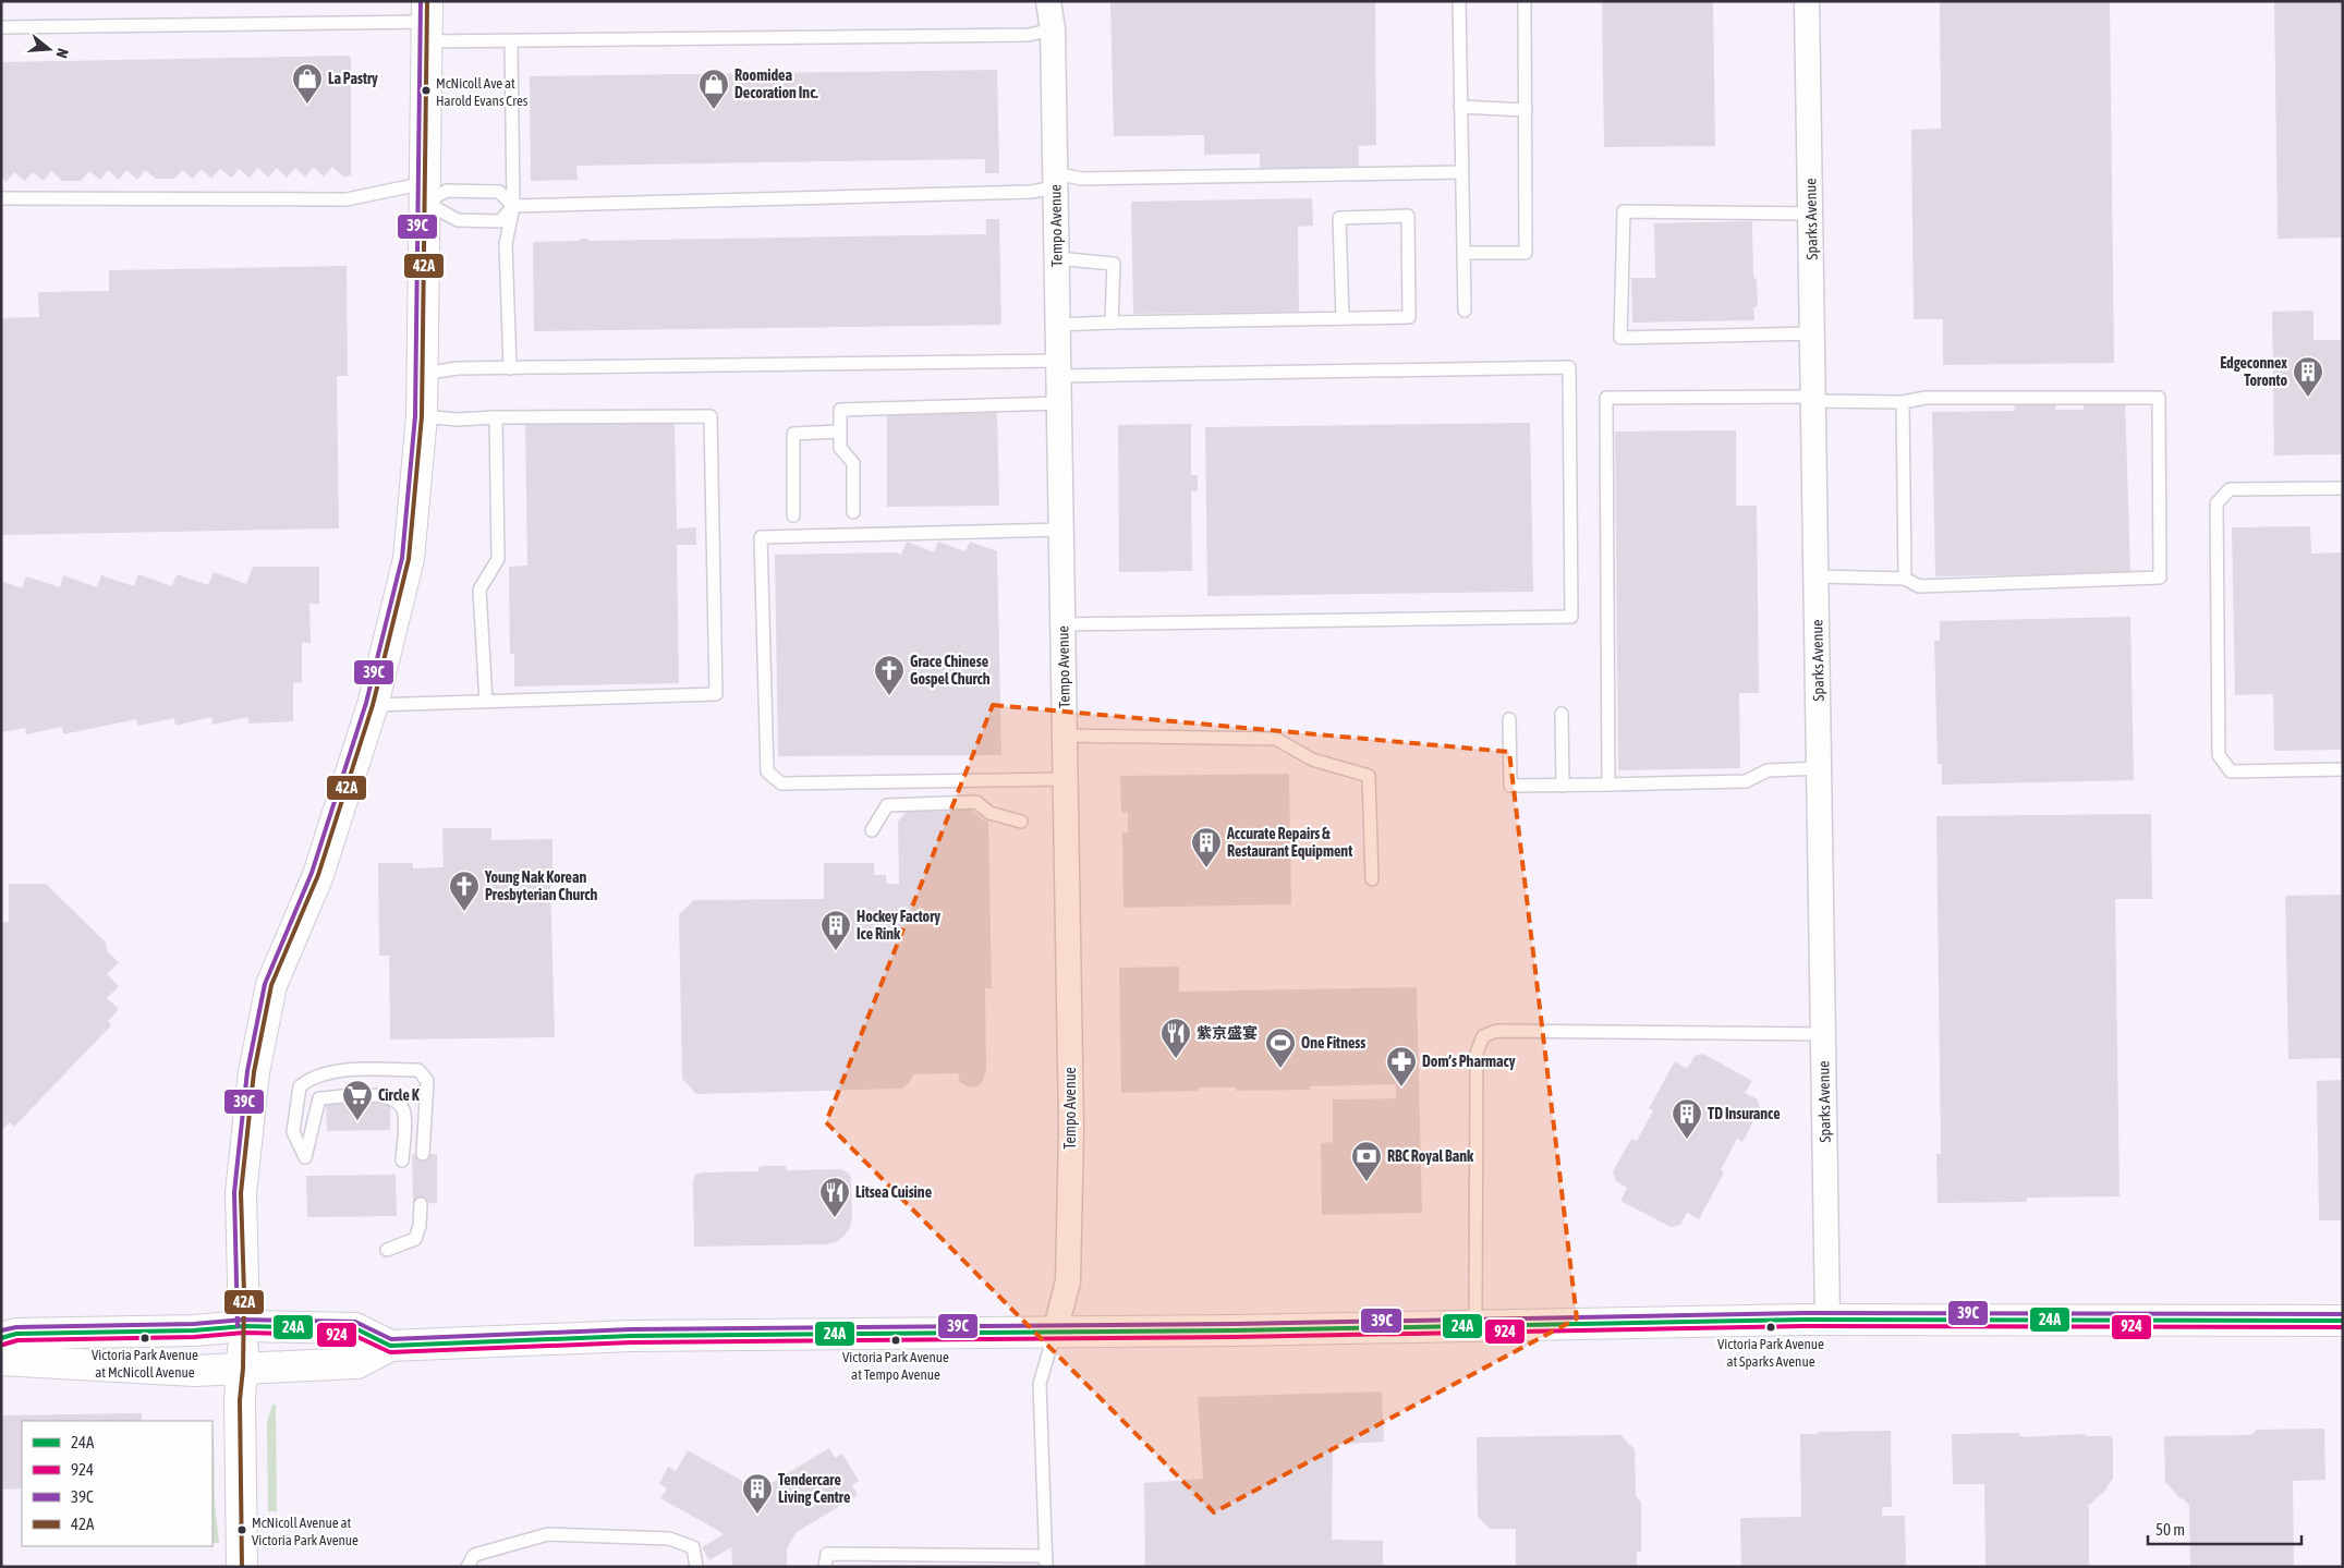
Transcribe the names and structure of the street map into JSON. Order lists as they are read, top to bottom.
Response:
{
  "streets": {
    "street": ["Sparks Avenue", "Tempo Avenue"]
  },
  "places": {
    "other": [
      "McNicoll Ave at Harold Evans Cres",
      "Victoria Park Avenue at Sparks Avenue",
      "Victoria Park Avenue at McNicoll Avenue",
      "Victoria Park Avenue at Tempo Avenue",
      "McNicoll Avenue at Victoria Park Avenue"
    ],
    "shop": ["La Pastry", "Roomidea Decoration Inc."],
    "building": [
      "Edgeconnex Toronto",
      "Accurate Repairs & Restaurant Equipment",
      "Hockey Factory Ice Rink",
      "TD Insurance",
      "Tendercare Living Centre"
    ],
    "church": ["Grace Chinese Gospel Church", "Young Nak Korean Presbyterian Church"],
    "restaurant": ["紫京盛宴", "Litsea Cuisine"],
    "sports": ["One Fitness"],
    "pharmacy": ["Dom’s Pharmacy"],
    "supermarket": ["Circle K"],
    "bank": ["RBC Royal Bank"]
  },
  "lines": [
    "transit line 39C",
    "transit line 42A",
    "transit line 24A",
    "transit line 924"
  ],
  "legend": [
    "24A",
    "924",
    "39C",
    "42A"
  ],
  "scale_bar": "50 m",
  "north": "right"
}
